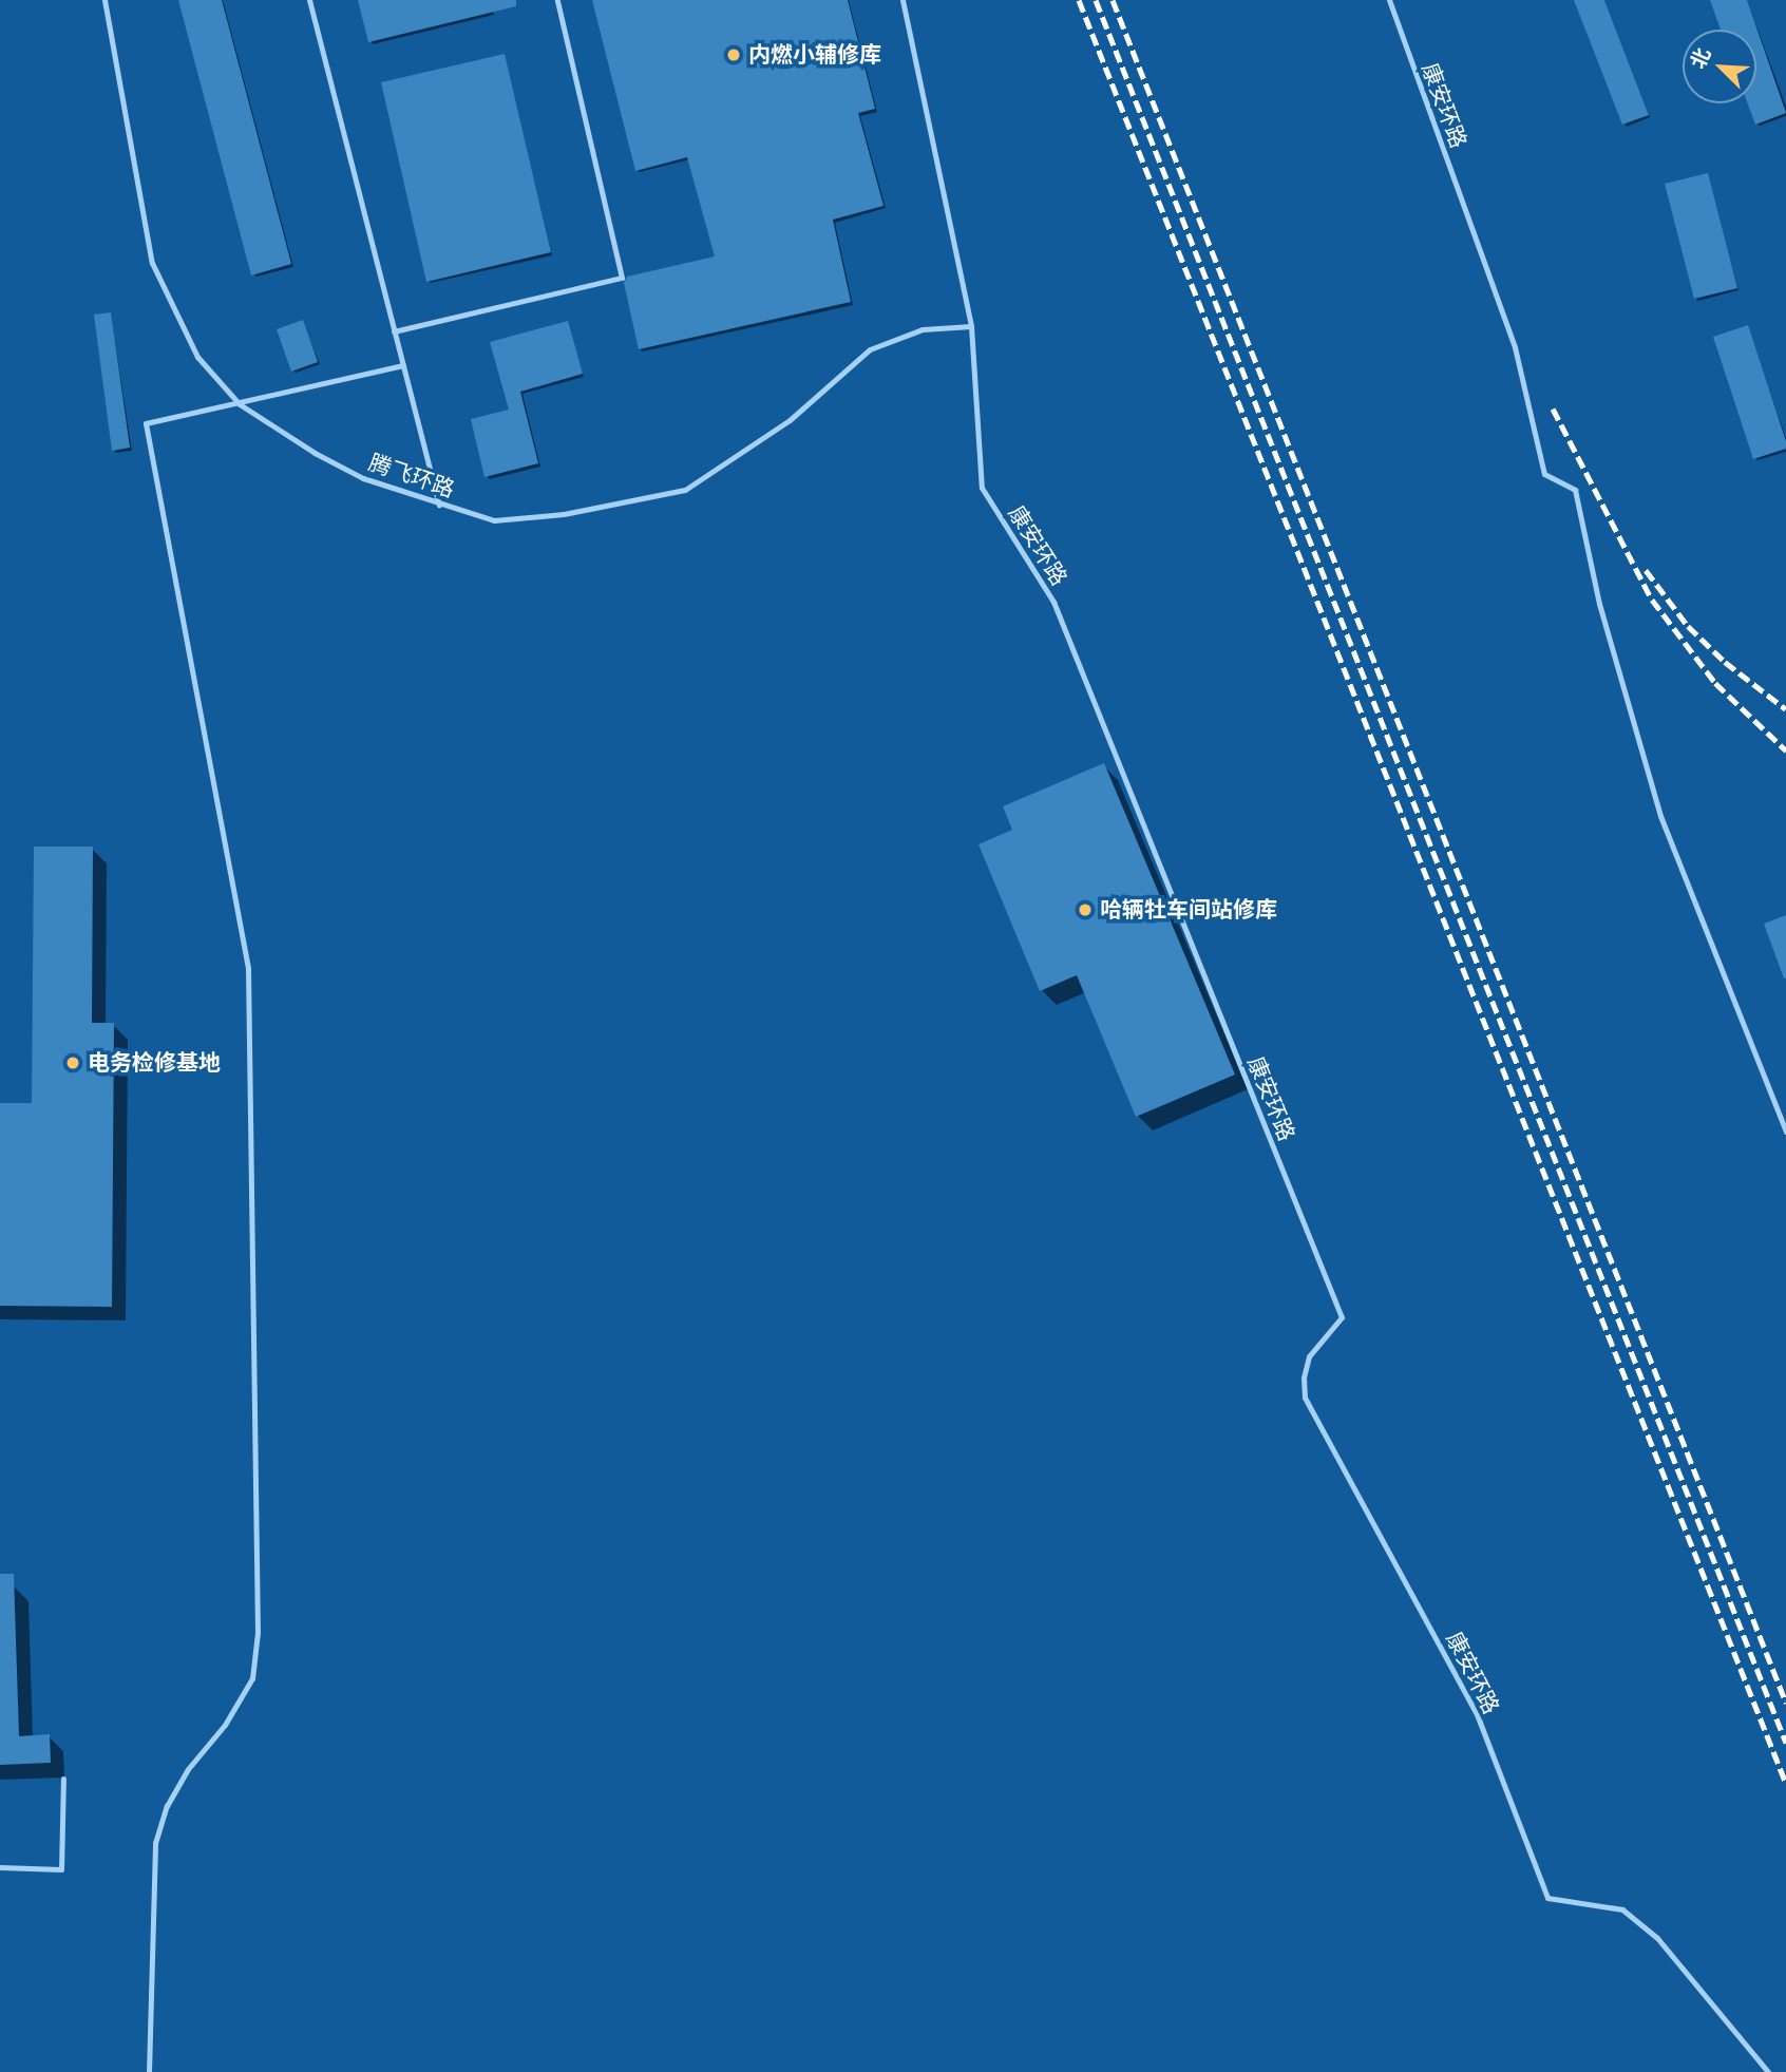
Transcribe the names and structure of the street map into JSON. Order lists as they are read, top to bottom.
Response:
{
  "streets": {
    "lane": ["康安环路", "腾飞环路"]
  },
  "crossings": [
    ["康安环路", "腾飞环路"]
  ],
  "places": ["内燃小辅修库", "哈辆牡车间站修库", "电务检修基地"],
  "north": "top left"
}
